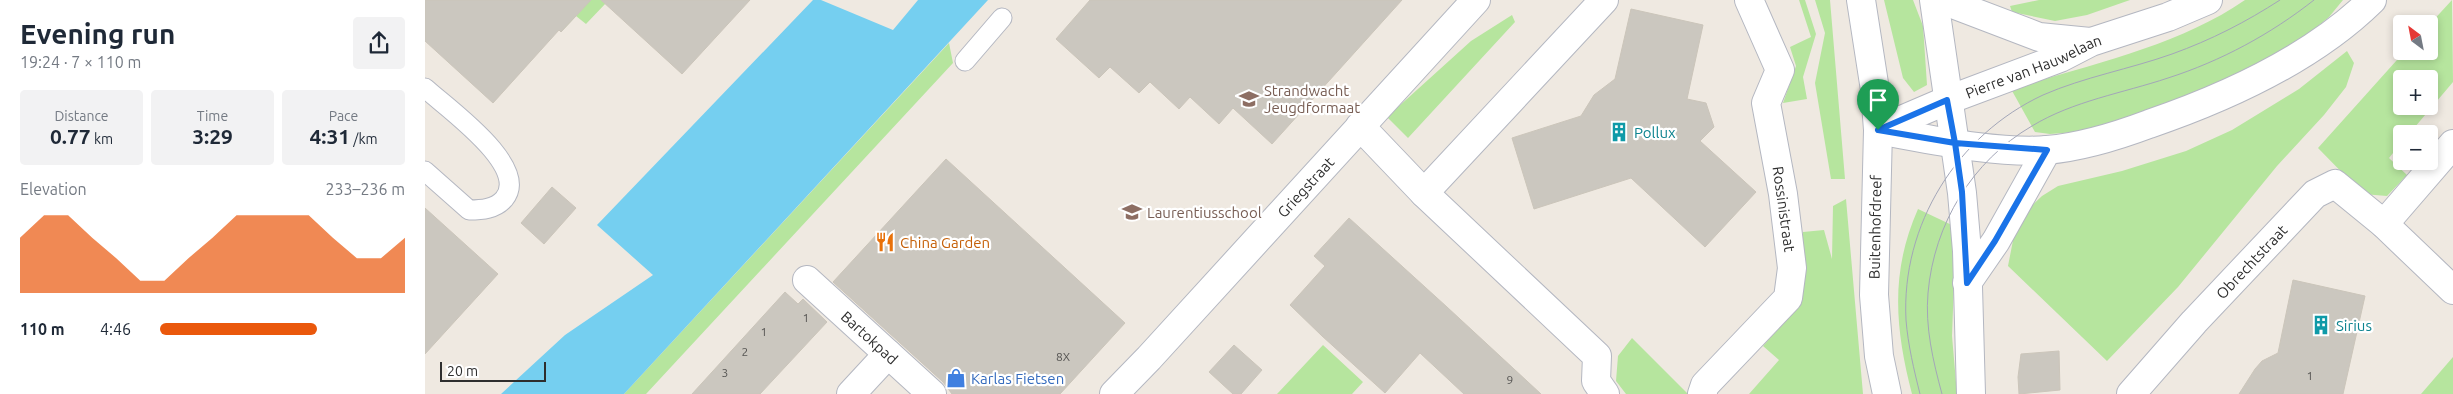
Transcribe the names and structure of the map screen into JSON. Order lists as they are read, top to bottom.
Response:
{
  "streets": {
    "street": [
      "Pierre van Hauwelaan",
      "Griegstraat",
      "Rossinistraat",
      "Buitenhofdreef",
      "Obrechtstraat",
      "Bartokpad"
    ]
  },
  "crossings": [
    ["Pierre van Hauwelaan", "Buitenhofdreef"]
  ],
  "places": {
    "school or university": ["Strandwacht Jeugdformaat", "Laurentiusschool"],
    "building": ["Pollux", "Sirius"],
    "restaurant": ["China Garden"],
    "shop": ["Karlas Fietsen"]
  },
  "house_numbers": [
    "1",
    "1",
    "2",
    "8X",
    "3",
    "1",
    "9"
  ],
  "scale_bar": "20 m",
  "north": "top left",
  "page": {
    "heading": ["Evening run", "19:24 · 7 × 110 m"],
    "map_buttons": ["+", "−"],
    "stats": [
      ["Distance", "0.77 km"],
      ["Time", "3:29"],
      ["Pace", "4:31 /km"]
    ],
    "chart": ["Elevation", "233–236 m"],
    "list": [
      {
        "name": "110 m",
        "note": "4:46"
      }
    ],
    "scale": "20 m"
  }
}
